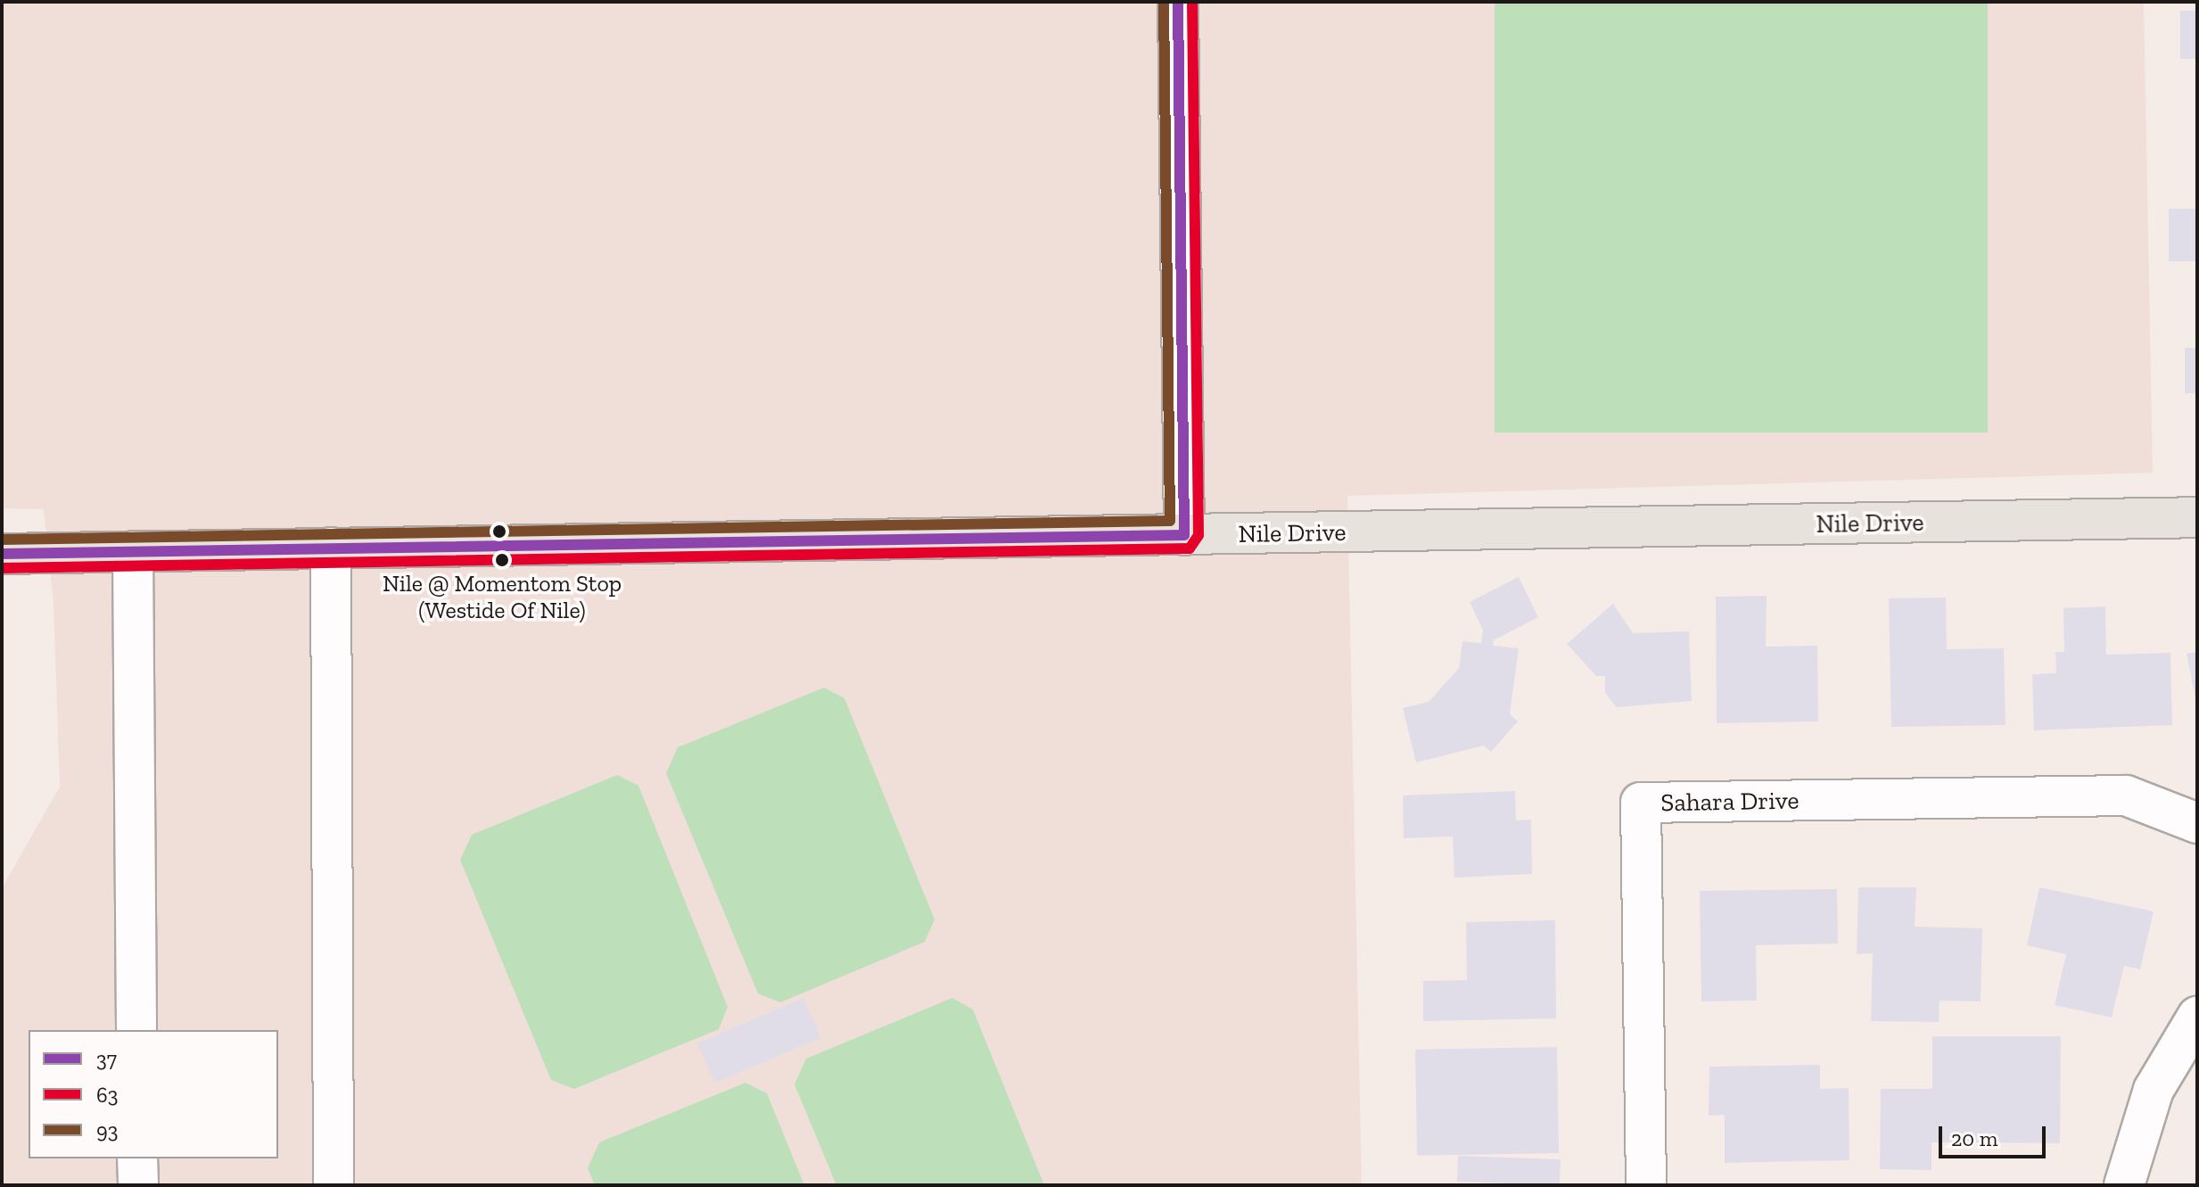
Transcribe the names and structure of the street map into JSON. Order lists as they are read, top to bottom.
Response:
{
  "streets": {
    "main road": ["Nile Drive"],
    "street": ["Sahara Drive"]
  },
  "places": ["Nile @ Momentom Stop (Westide Of Nile)"],
  "lines": ["transit line 37", "transit line 63", "transit line 93"],
  "legend": ["37", "63", "93"],
  "scale_bar": "20 m"
}
